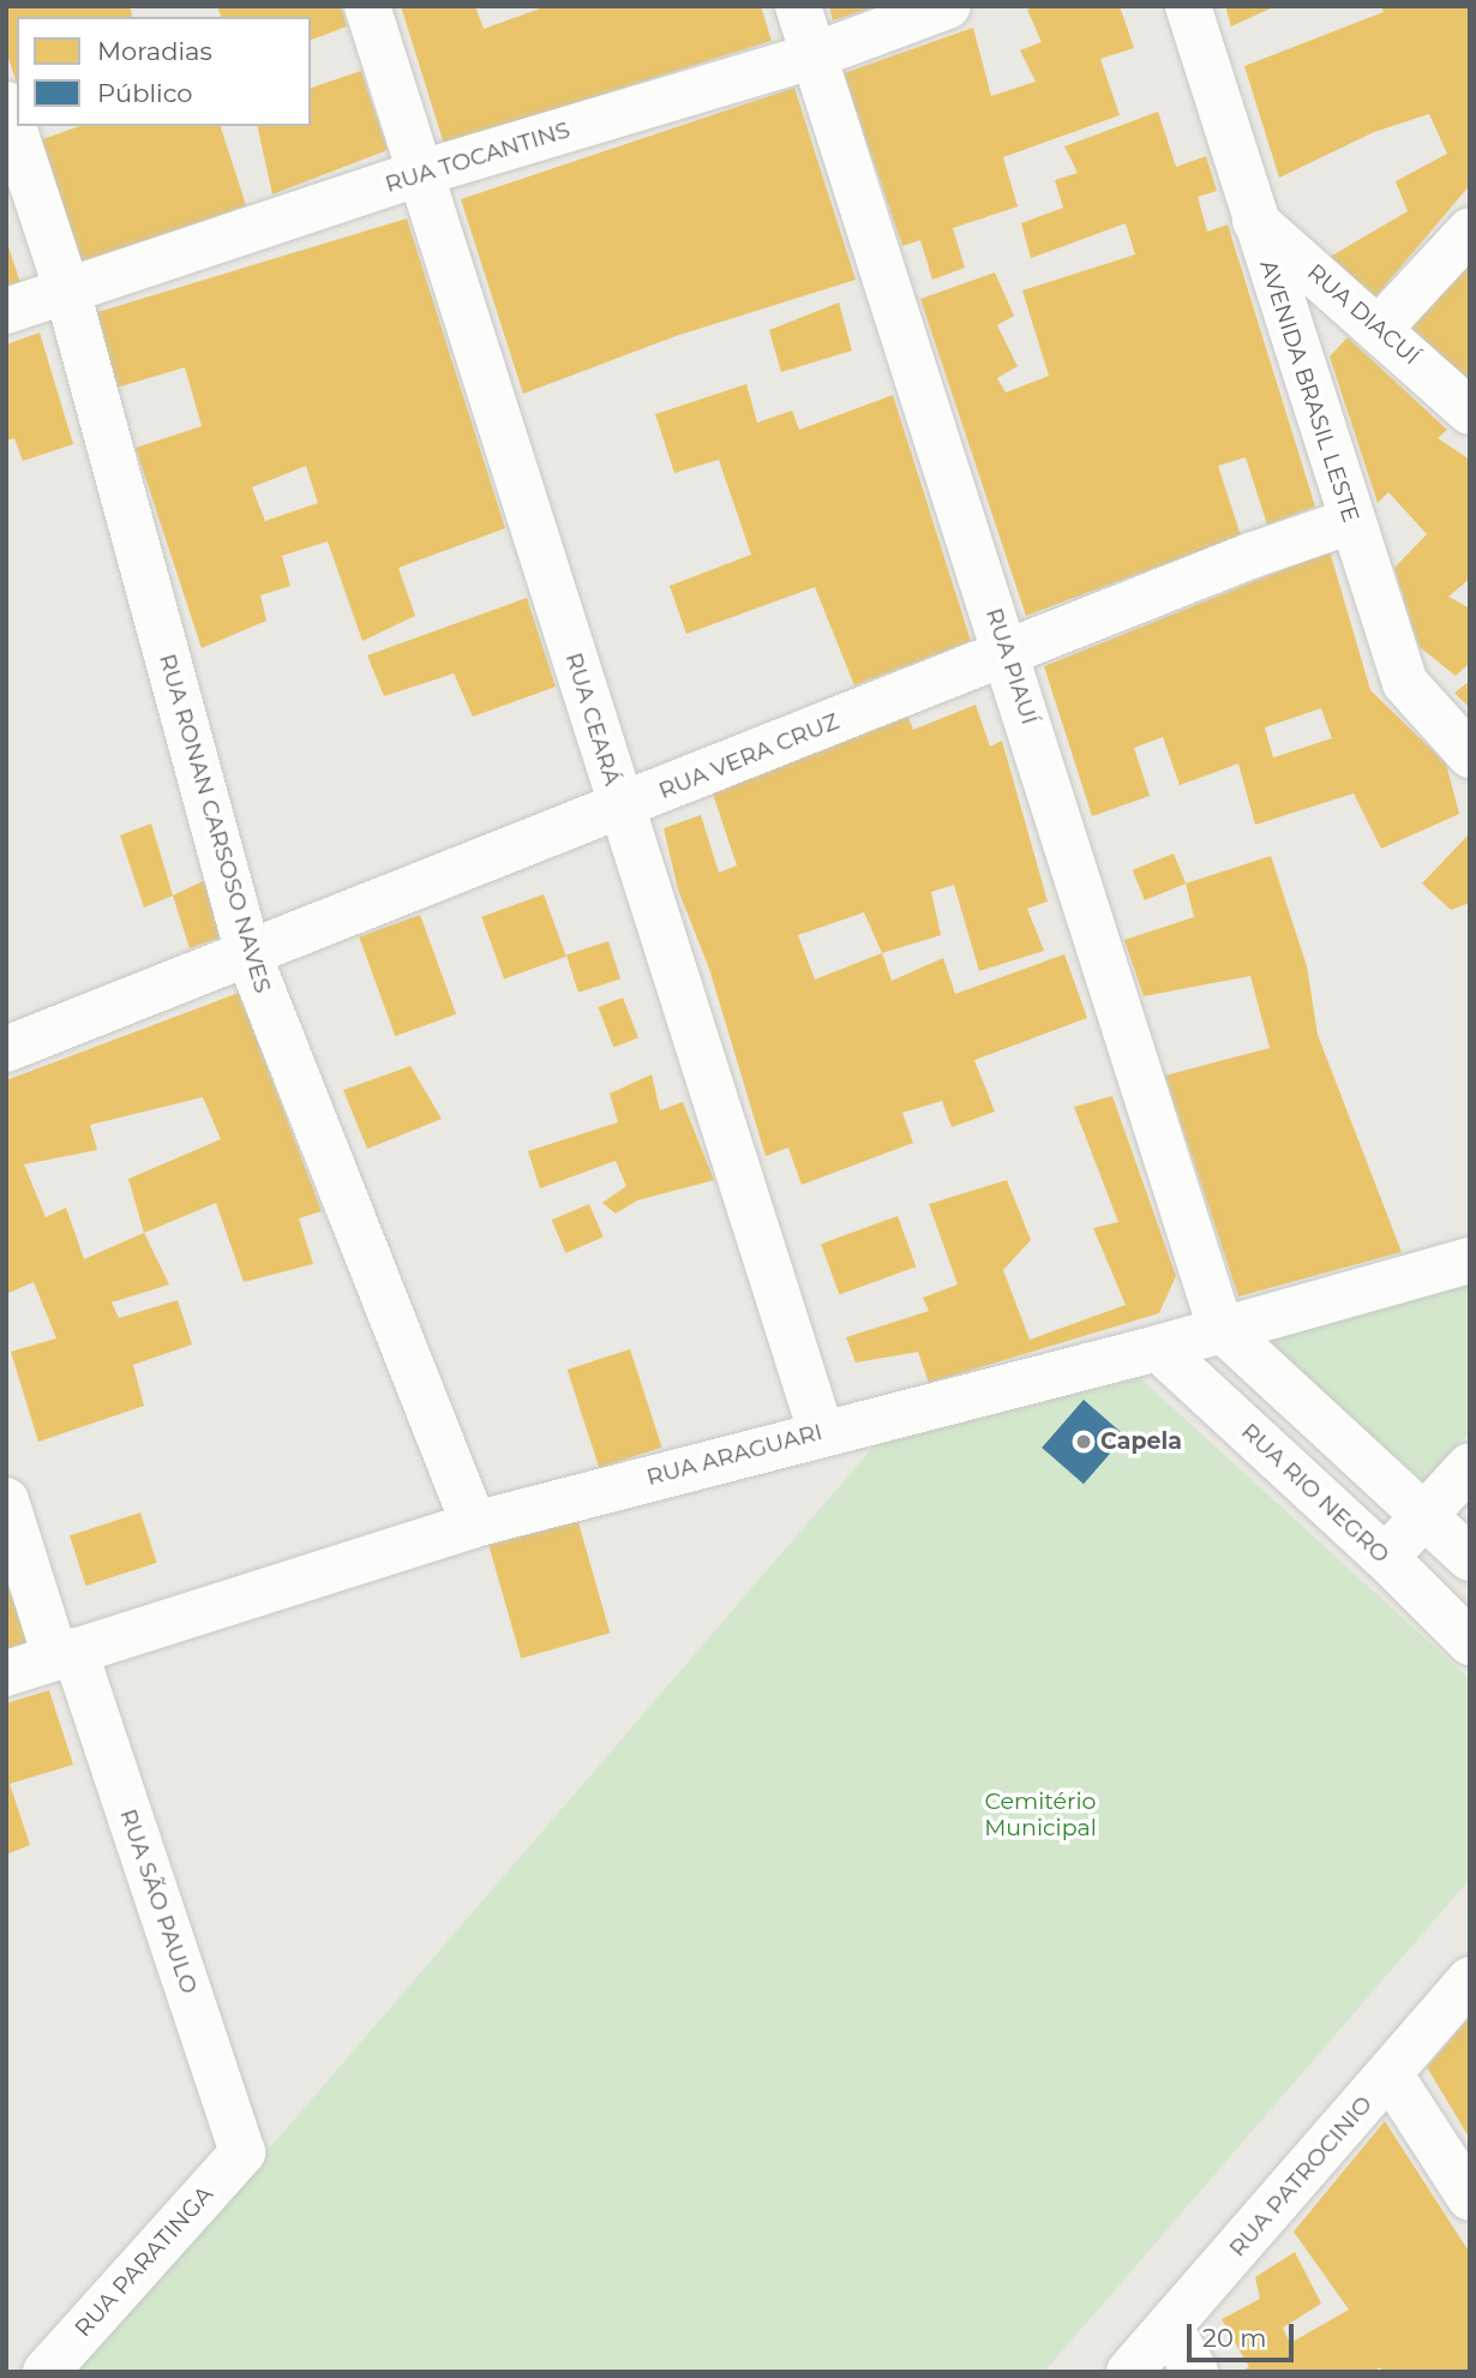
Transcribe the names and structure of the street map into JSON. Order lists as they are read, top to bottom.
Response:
{
  "streets": {
    "street": [
      "RUA TOCANTINS",
      "RUA DIACUÍ",
      "AVENIDA BRASIL LESTE",
      "RUA PIAUÍ",
      "RUA CEARÁ",
      "RUA VERA CRUZ",
      "RUA RONAN CARSOSO NAVES",
      "RUA ARAGUARI",
      "RUA RIO NEGRO",
      "RUA SÃO PAULO",
      "RUA PATROCINIO",
      "RUA PARATINGA"
    ]
  },
  "crossings": [
    ["RUA TOCANTINS", "RUA PIAUÍ"],
    ["RUA TOCANTINS", "RUA CEARÁ"],
    ["RUA TOCANTINS", "RUA RONAN CARSOSO NAVES"],
    ["RUA DIACUÍ", "AVENIDA BRASIL LESTE"],
    ["AVENIDA BRASIL LESTE", "RUA VERA CRUZ"],
    ["RUA PIAUÍ", "RUA VERA CRUZ"],
    ["RUA PIAUÍ", "RUA ARAGUARI"],
    ["RUA CEARÁ", "RUA VERA CRUZ"],
    ["RUA CEARÁ", "RUA ARAGUARI"],
    ["RUA VERA CRUZ", "RUA RONAN CARSOSO NAVES"],
    ["RUA RONAN CARSOSO NAVES", "RUA ARAGUARI"],
    ["RUA ARAGUARI", "RUA RIO NEGRO"],
    ["RUA ARAGUARI", "RUA SÃO PAULO"],
    ["RUA SÃO PAULO", "RUA PARATINGA"]
  ],
  "parks": ["Cemitério Municipal"],
  "places": ["Capela"],
  "legend": ["Moradias", "Público"],
  "scale_bar": "20 m"
}
